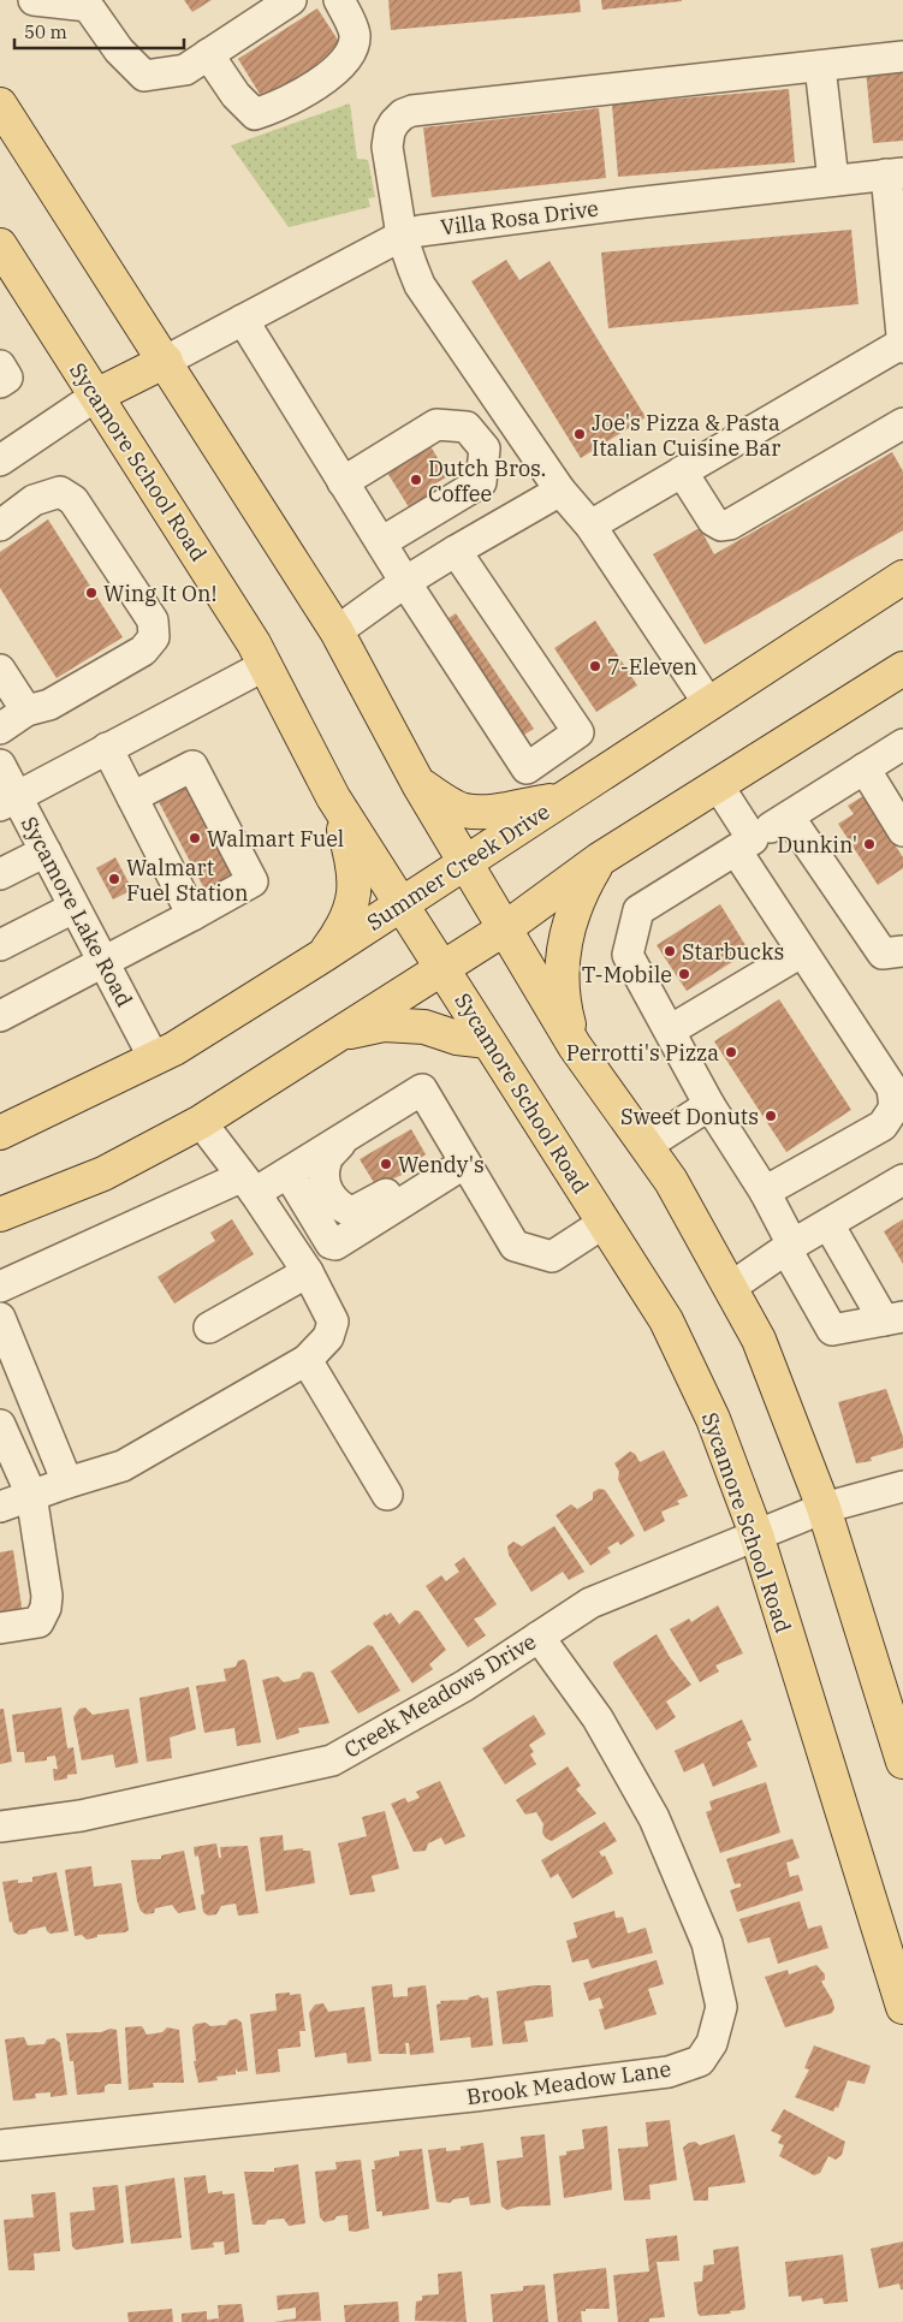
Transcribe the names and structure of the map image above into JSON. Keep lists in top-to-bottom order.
{
  "streets": {
    "main road": ["Sycamore School Road", "Summer Creek Drive"],
    "street": [
      "Villa Rosa Drive",
      "Sycamore Lake Road",
      "Creek Meadows Drive",
      "Brook Meadow Lane"
    ]
  },
  "crossings": [
    ["Sycamore School Road", "Summer Creek Drive"],
    ["Sycamore School Road", "Creek Meadows Drive"],
    ["Summer Creek Drive", "Sycamore Lake Road"],
    ["Creek Meadows Drive", "Brook Meadow Lane"]
  ],
  "places": [
    "Joe's Pizza & Pasta Italian Cuisine Bar",
    "Dutch Bros. Coffee",
    "Wing It On!",
    "7-Eleven",
    "Walmart Fuel",
    "Dunkin'",
    "Walmart Fuel Station",
    "Starbucks",
    "T-Mobile",
    "Perrotti's Pizza",
    "Sweet Donuts",
    "Wendy's"
  ],
  "scale_bar": "50 m"
}
